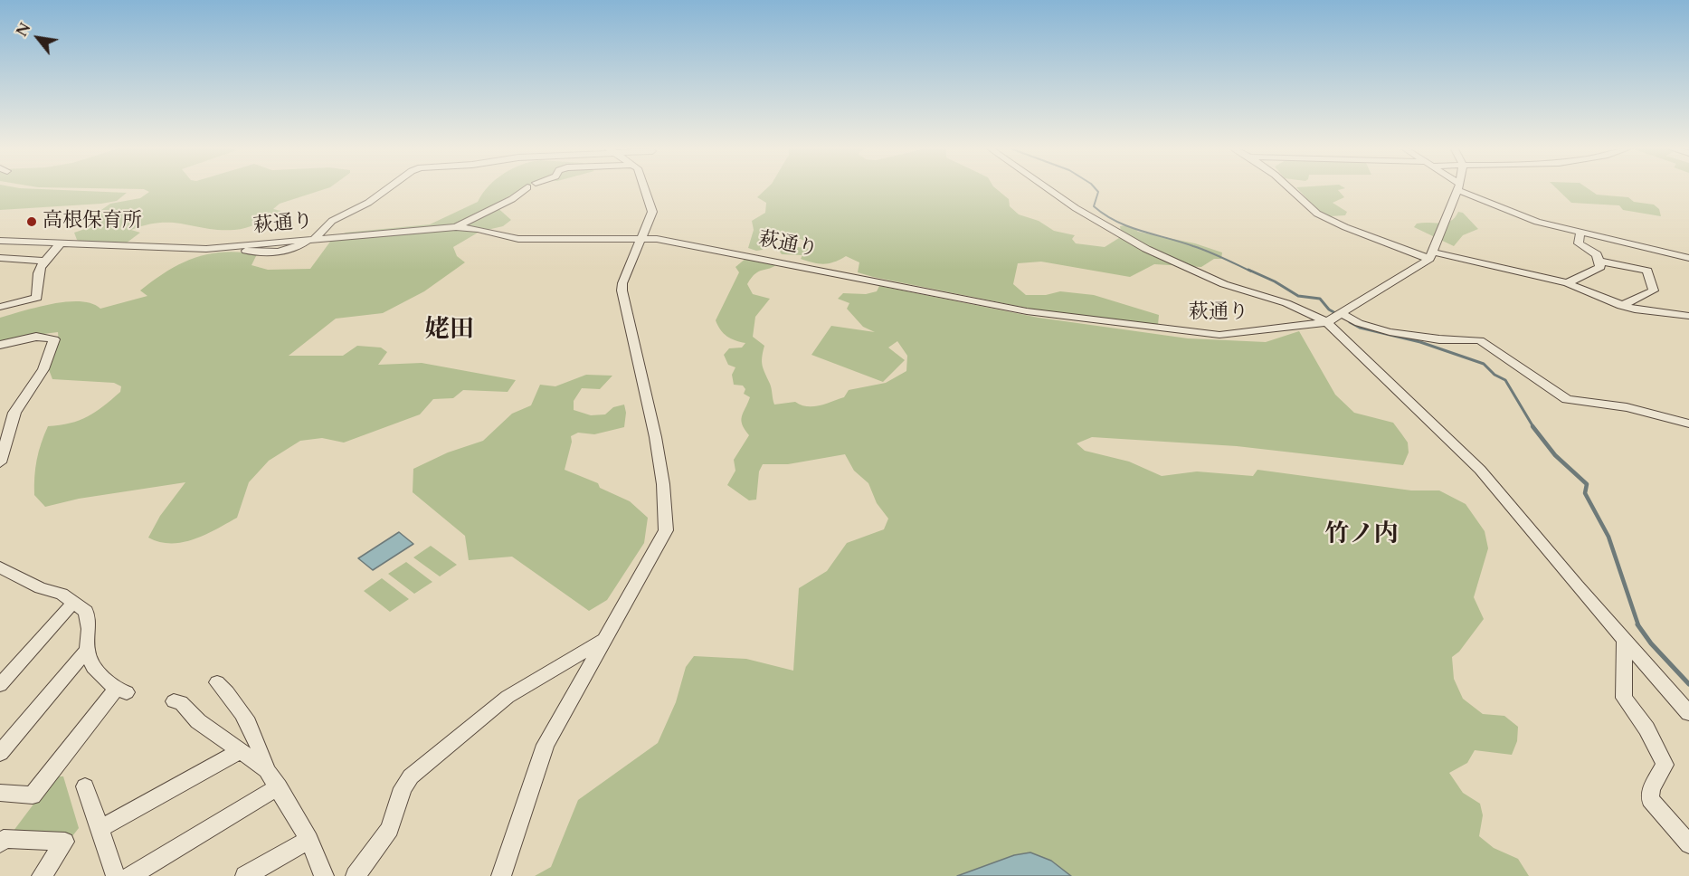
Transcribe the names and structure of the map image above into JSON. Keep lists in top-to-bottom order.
{
  "streets": {
    "street": ["萩通り"]
  },
  "districts": ["姥田", "竹ノ内"],
  "places": ["高根保育所"],
  "north": "top left"
}
